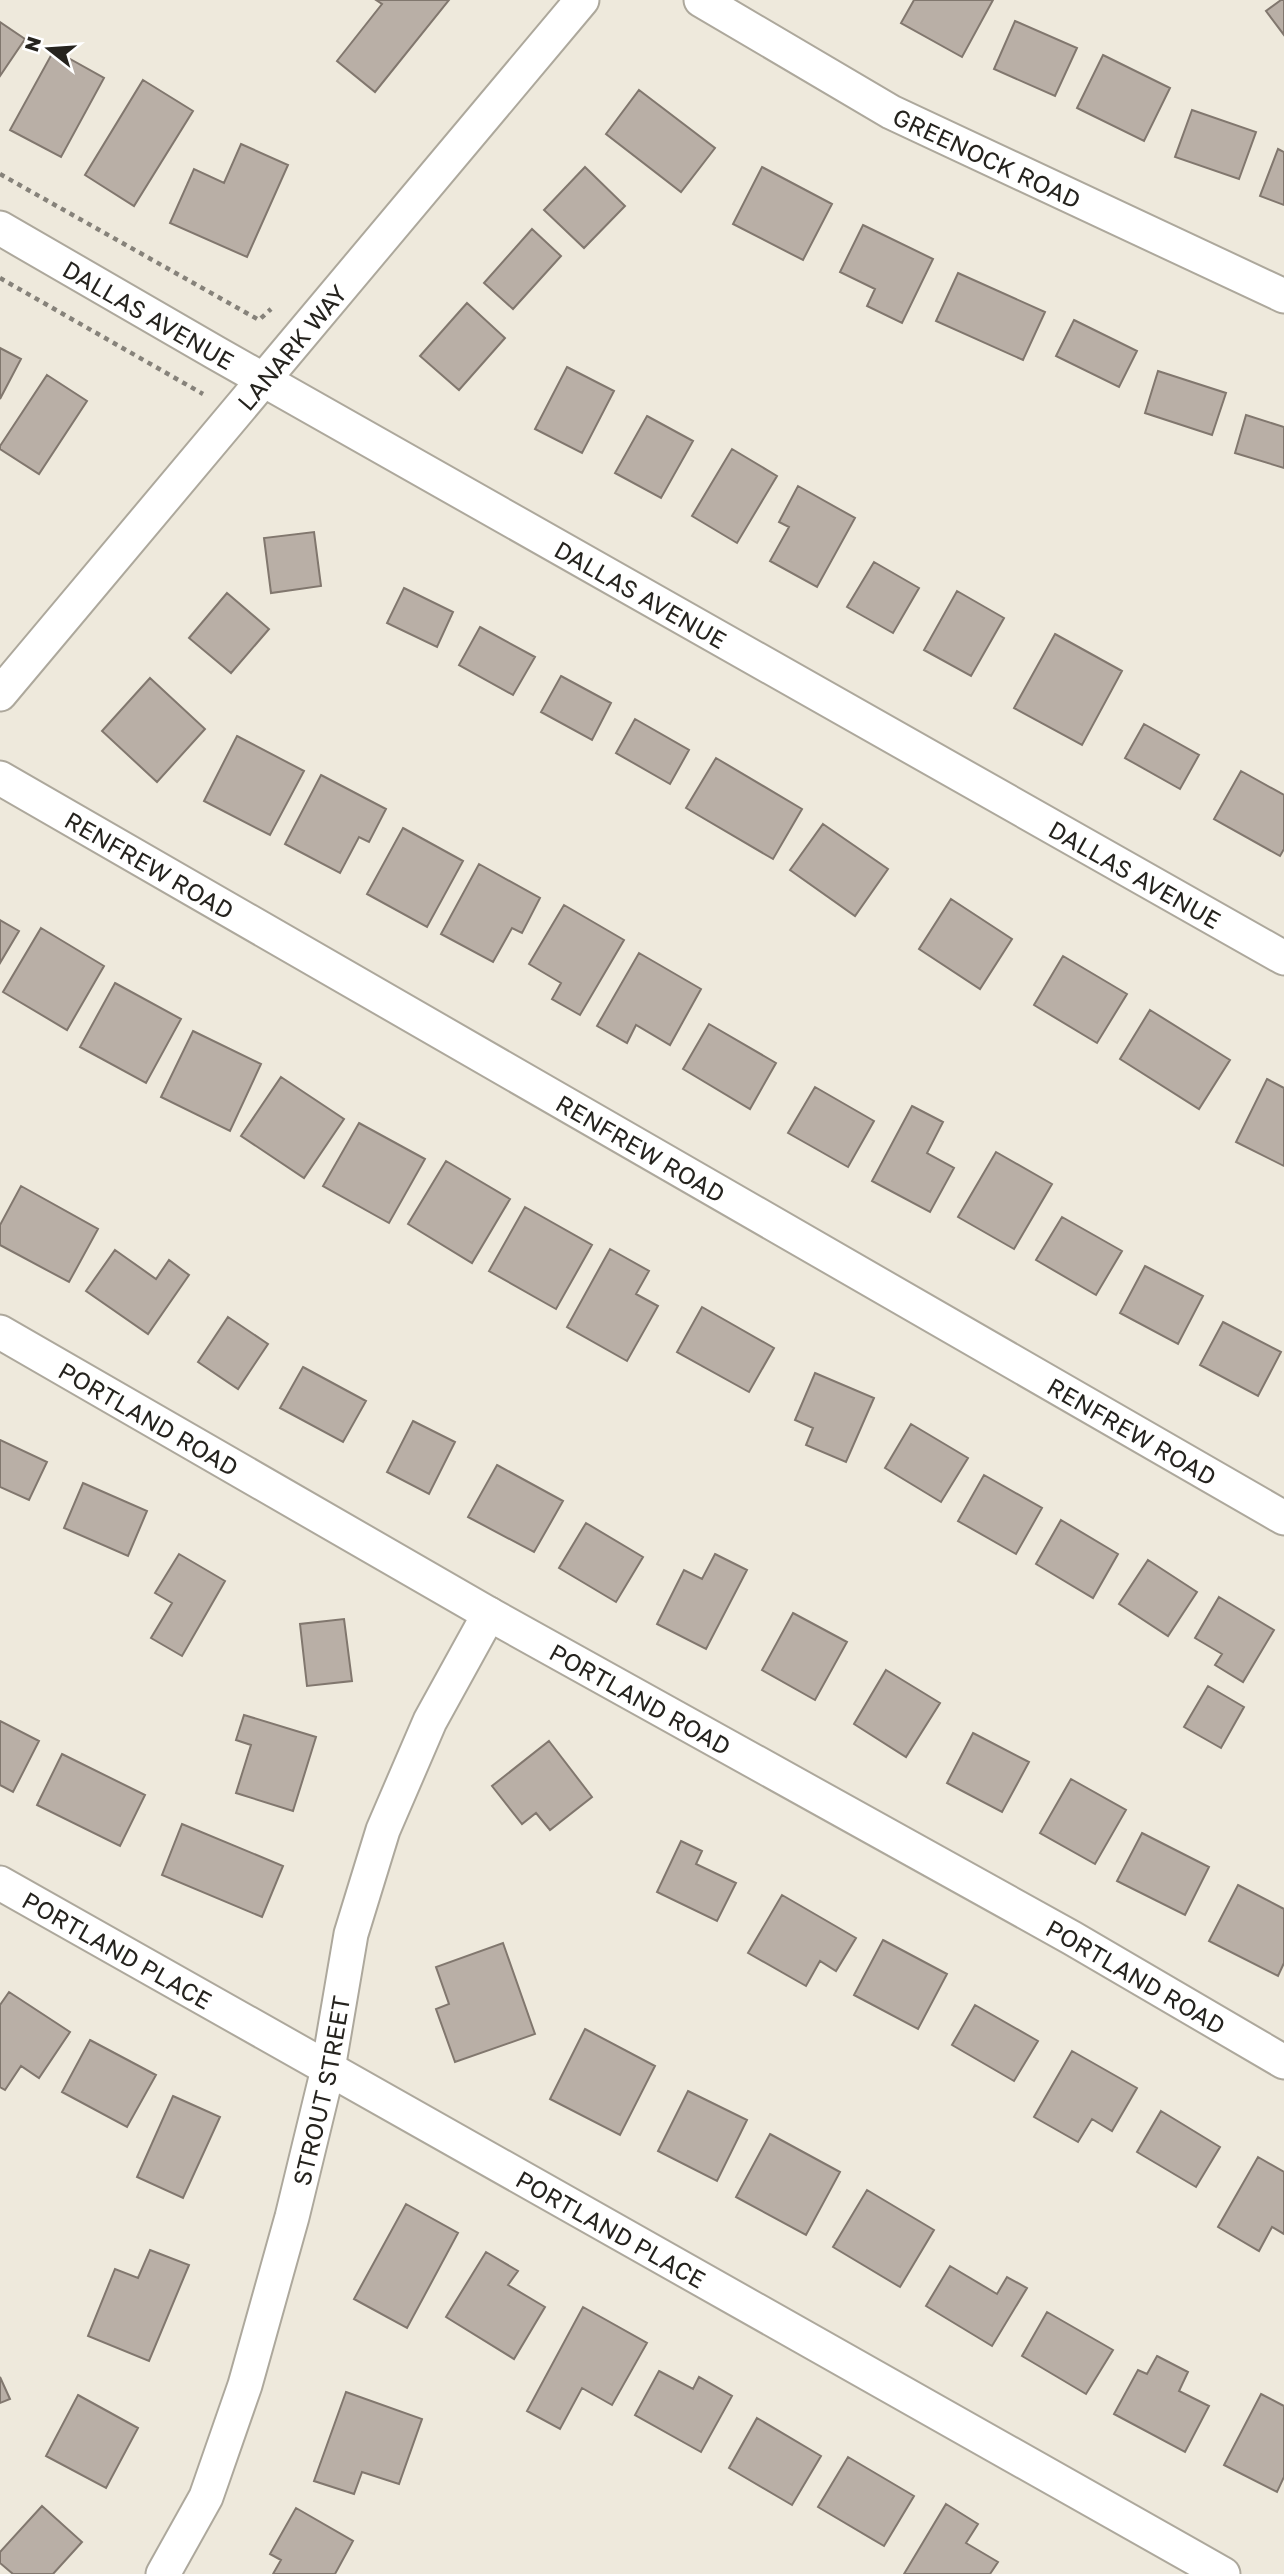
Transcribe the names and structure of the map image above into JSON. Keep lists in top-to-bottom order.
{
  "streets": {
    "street": [
      "GREENOCK ROAD",
      "DALLAS AVENUE",
      "LANARK WAY",
      "RENFREW ROAD",
      "PORTLAND ROAD",
      "PORTLAND PLACE",
      "STROUT STREET"
    ]
  },
  "crossings": [
    ["DALLAS AVENUE", "LANARK WAY"],
    ["PORTLAND ROAD", "STROUT STREET"],
    ["PORTLAND PLACE", "STROUT STREET"]
  ],
  "north": "left"
}
